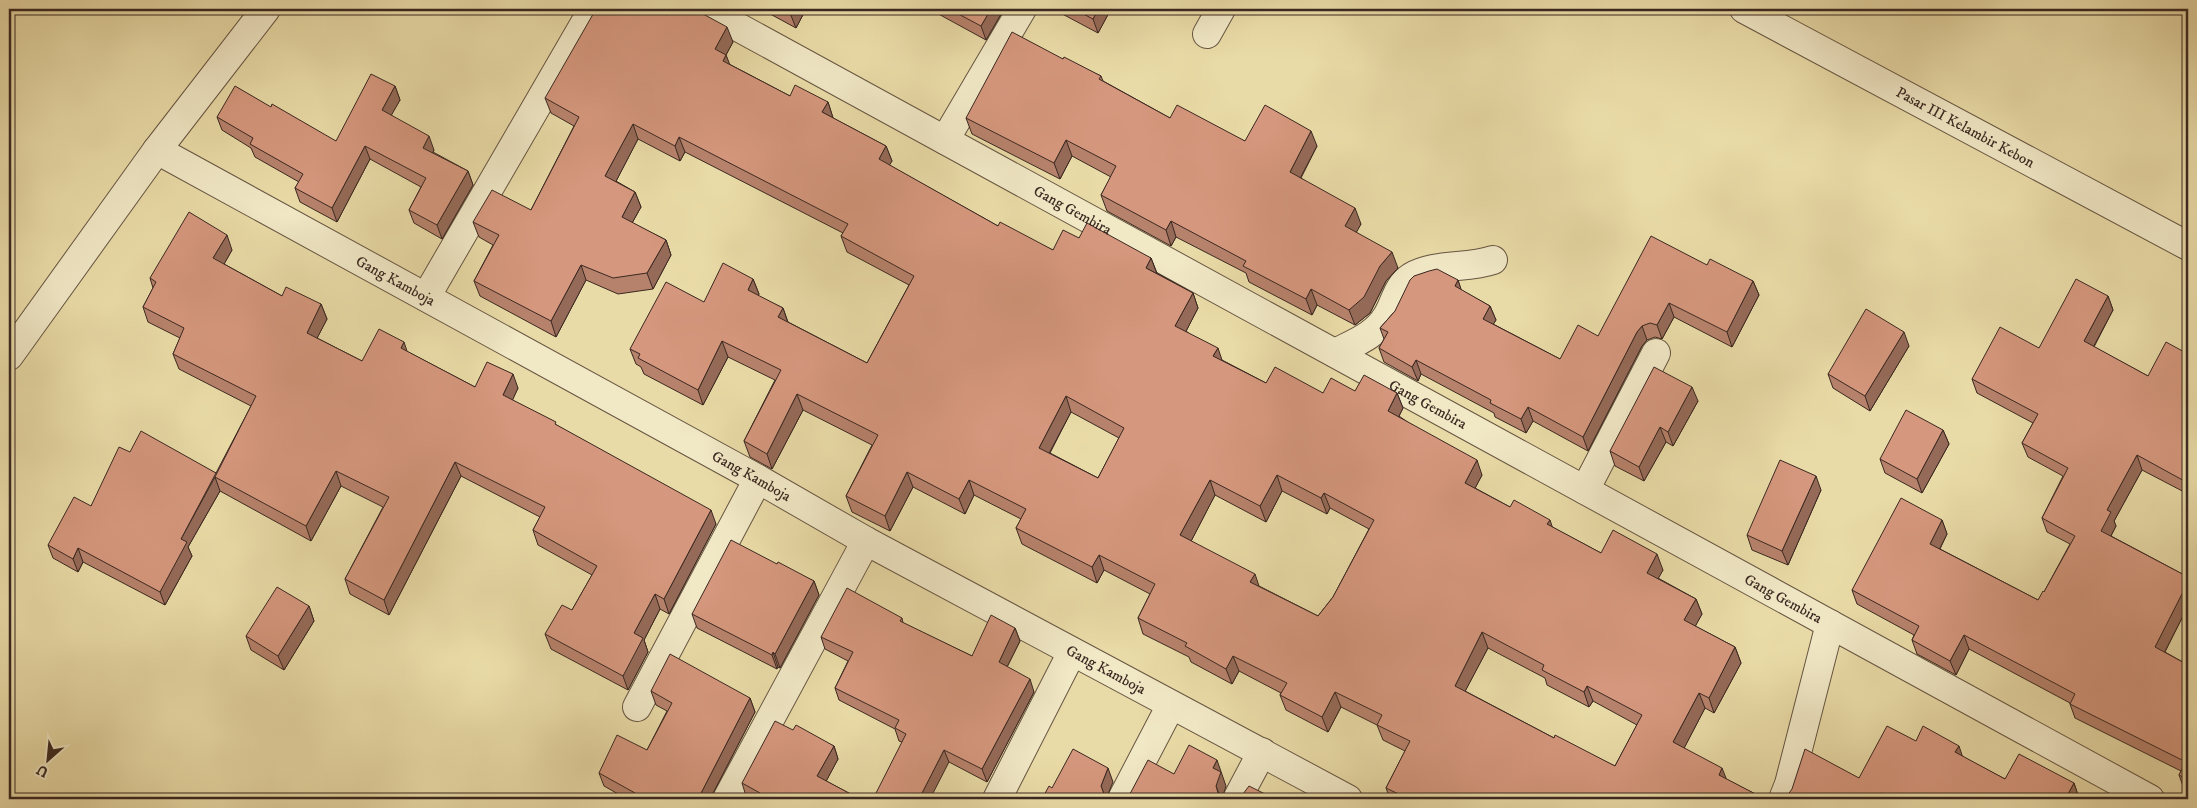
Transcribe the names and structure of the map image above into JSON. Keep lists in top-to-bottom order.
{
  "streets": {
    "street": ["Pasar III Kelambir Kebon", "Gang Gembira", "Gang Kamboja"]
  },
  "north": "bottom left"
}
